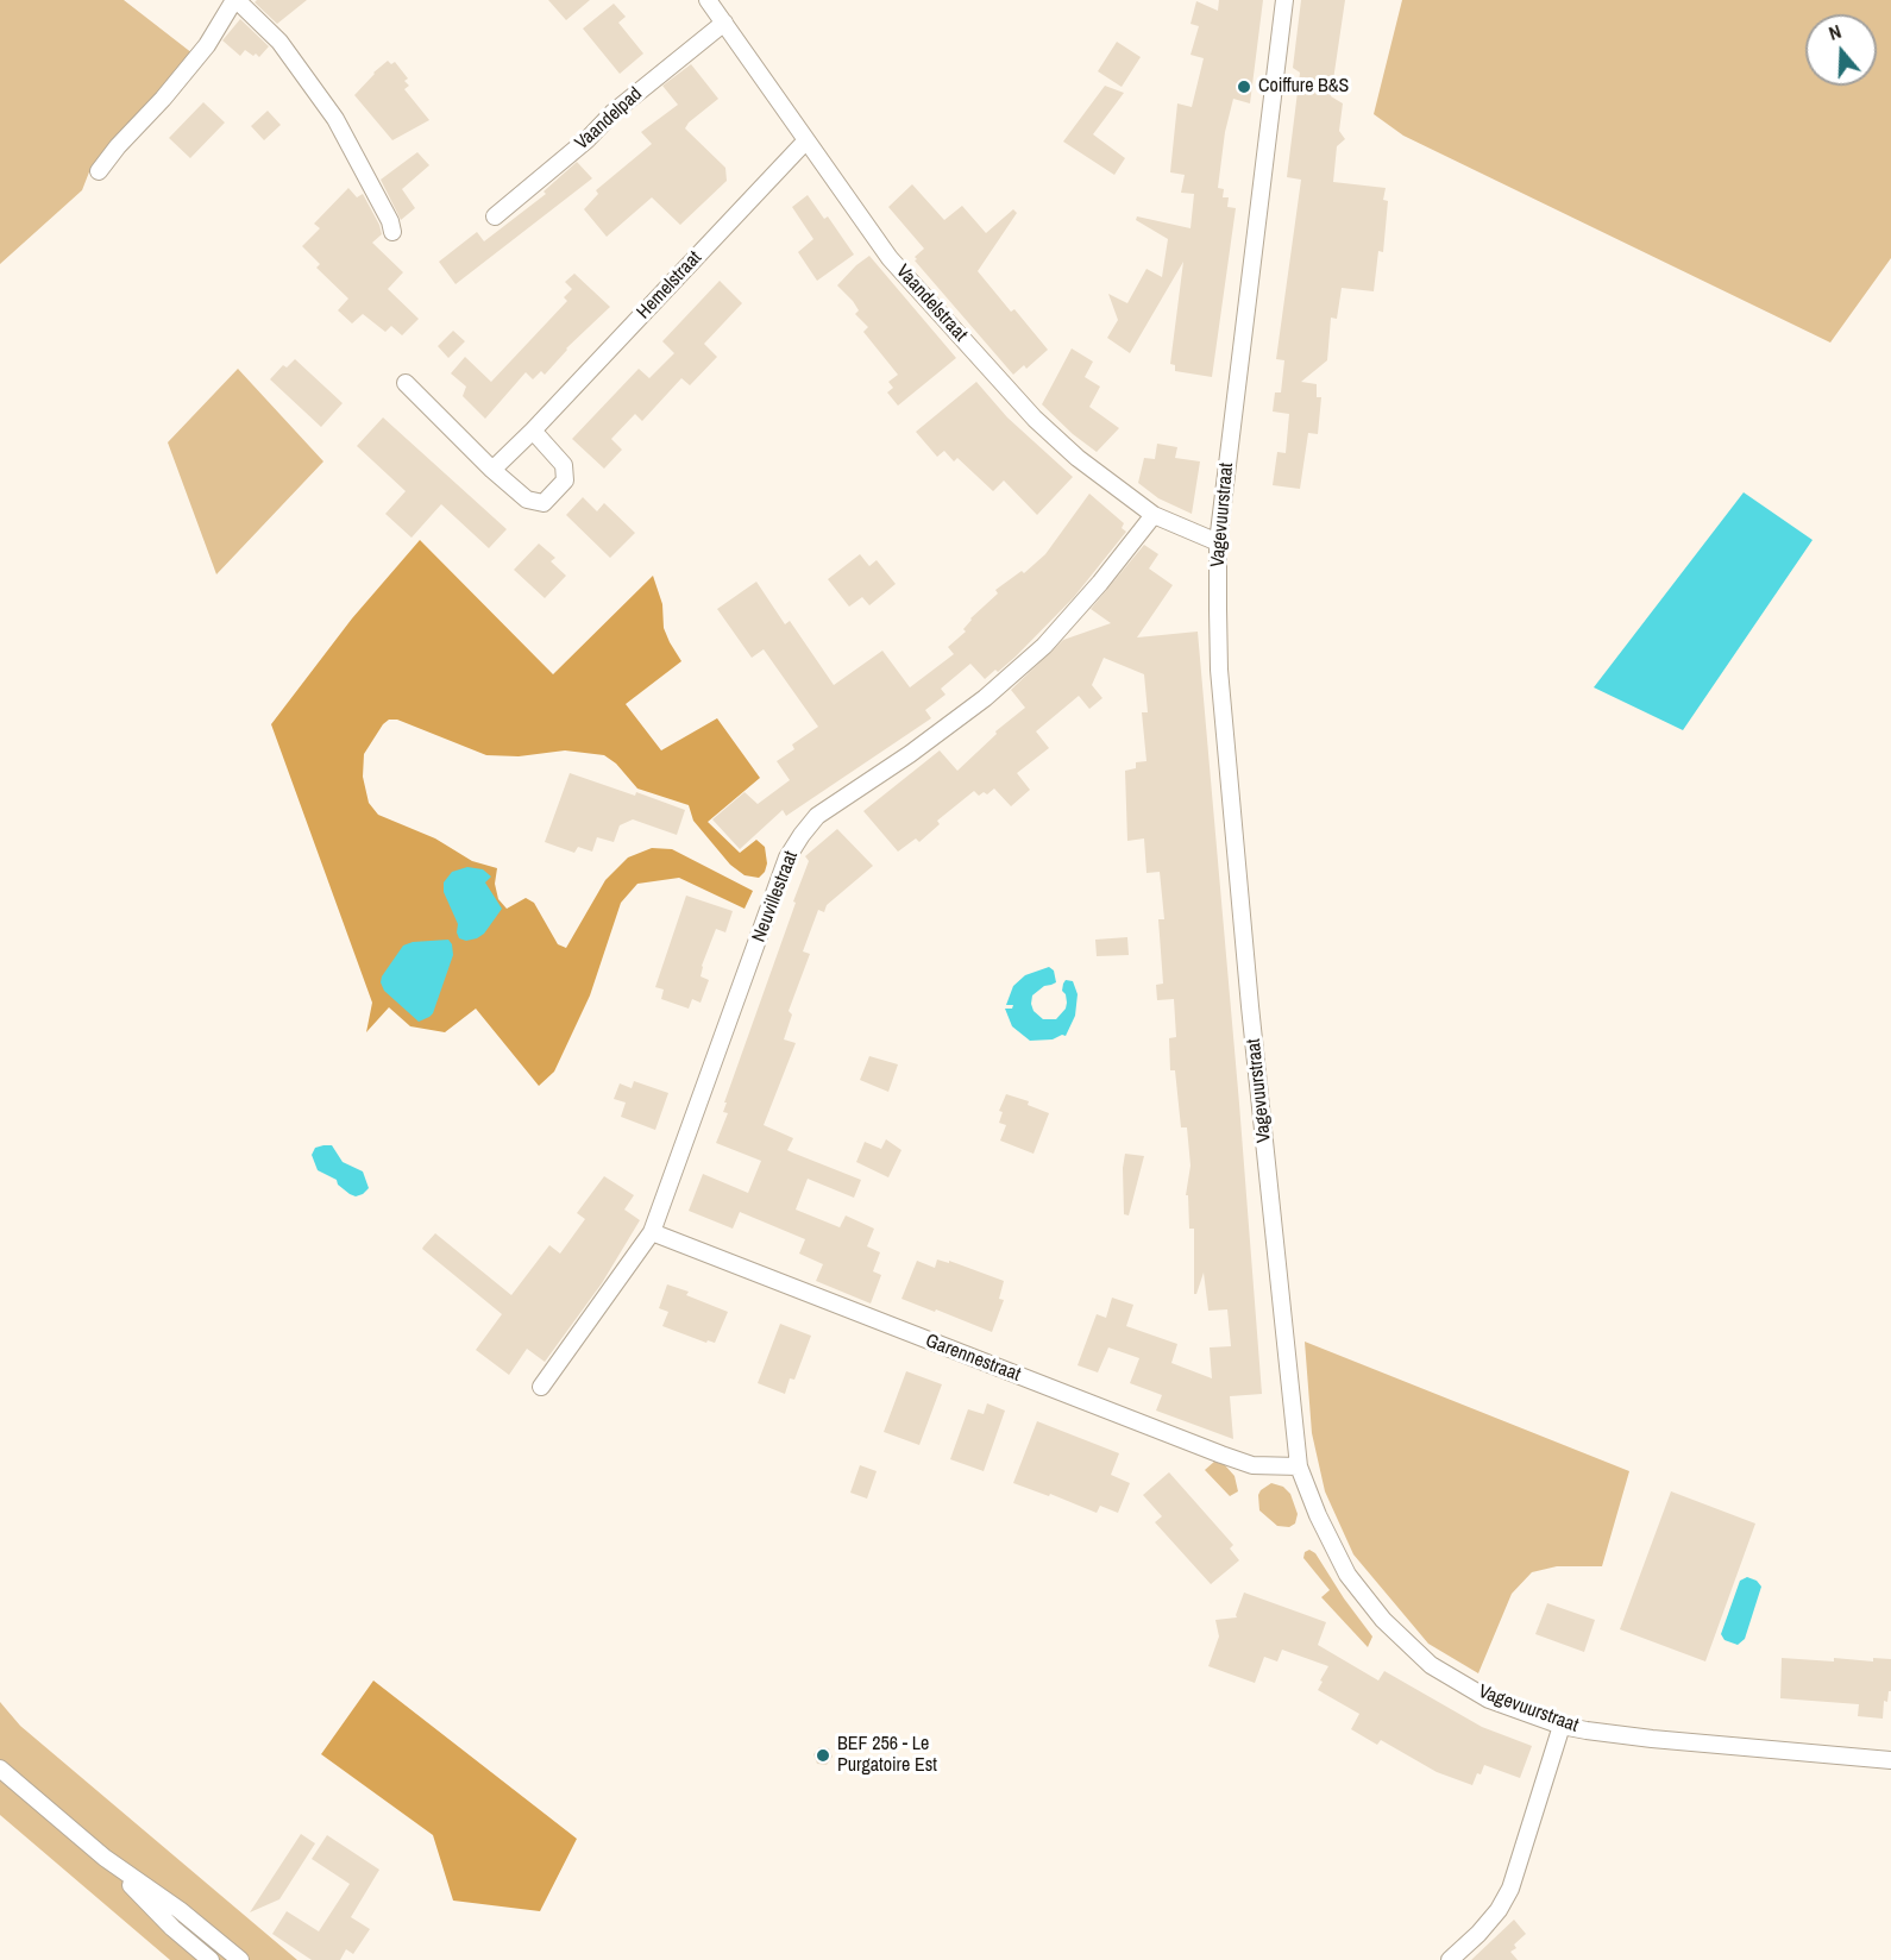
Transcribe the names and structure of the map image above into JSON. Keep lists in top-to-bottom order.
{
  "streets": {
    "street": [
      "Vaandelpad",
      "Hemelstraat",
      "Vaandelstraat",
      "Vagevuurstraat",
      "Neuvillestraat",
      "Garennestraat"
    ]
  },
  "crossings": [
    ["Vaandelpad", "Vaandelstraat"],
    ["Hemelstraat", "Vaandelstraat"],
    ["Vaandelstraat", "Vagevuurstraat"],
    ["Vaandelstraat", "Neuvillestraat"],
    ["Vagevuurstraat", "Garennestraat"],
    ["Neuvillestraat", "Garennestraat"]
  ],
  "places": ["Coiffure B&S", "BEF 256 - Le Purgatoire Est"],
  "north": "top"
}
